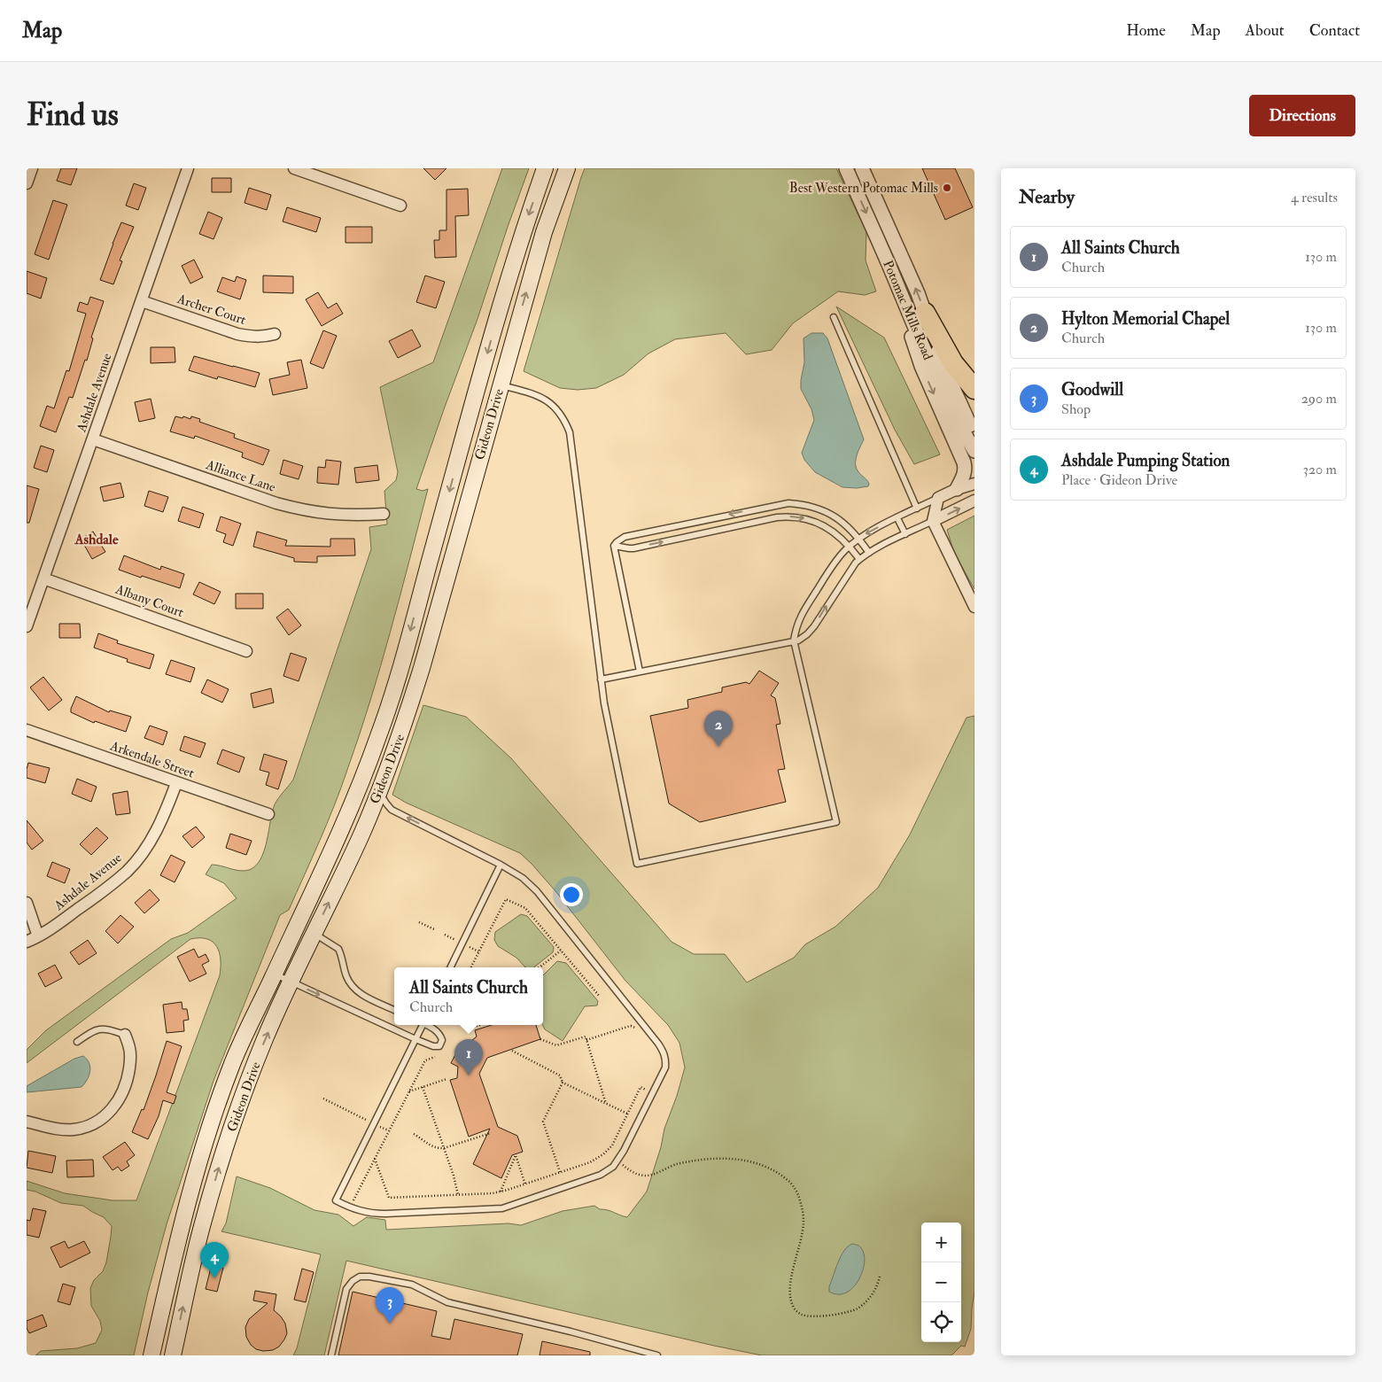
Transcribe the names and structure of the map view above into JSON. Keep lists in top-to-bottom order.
{
  "streets": {
    "main road": ["Gideon Drive"],
    "street": [
      "Archer Court",
      "Potomac Mills Road",
      "Ashdale Avenue",
      "Alliance Lane",
      "Albany Court",
      "Arkendale Street"
    ]
  },
  "crossings": [
    ["Archer Court", "Ashdale Avenue"],
    ["Ashdale Avenue", "Alliance Lane"],
    ["Ashdale Avenue", "Albany Court"],
    ["Ashdale Avenue", "Arkendale Street"]
  ],
  "districts": ["Ashdale"],
  "places": ["Best Western Potomac Mills"],
  "page": {
    "header": "Map",
    "nav": [
      "Home",
      "Map",
      "About",
      "Contact"
    ],
    "buttons": "Directions",
    "title": "Find us",
    "heading": ["Nearby", "4 results"],
    "list": [
      {
        "mark": "1",
        "name": "All Saints Church",
        "note": "Church",
        "value": "130 m"
      },
      {
        "mark": "2",
        "name": "Hylton Memorial Chapel",
        "note": "Church",
        "value": "130 m"
      },
      {
        "mark": "3",
        "name": "Goodwill",
        "note": "Shop",
        "value": "290 m"
      },
      {
        "mark": "4",
        "name": "Ashdale Pumping Station",
        "note": "Place · Gideon Drive",
        "value": "320 m"
      }
    ],
    "pins": [
      "2",
      "1",
      "4",
      "3"
    ],
    "popup": ["All Saints Church", "Church"],
    "map_buttons": ["+", "−"]
  }
}
